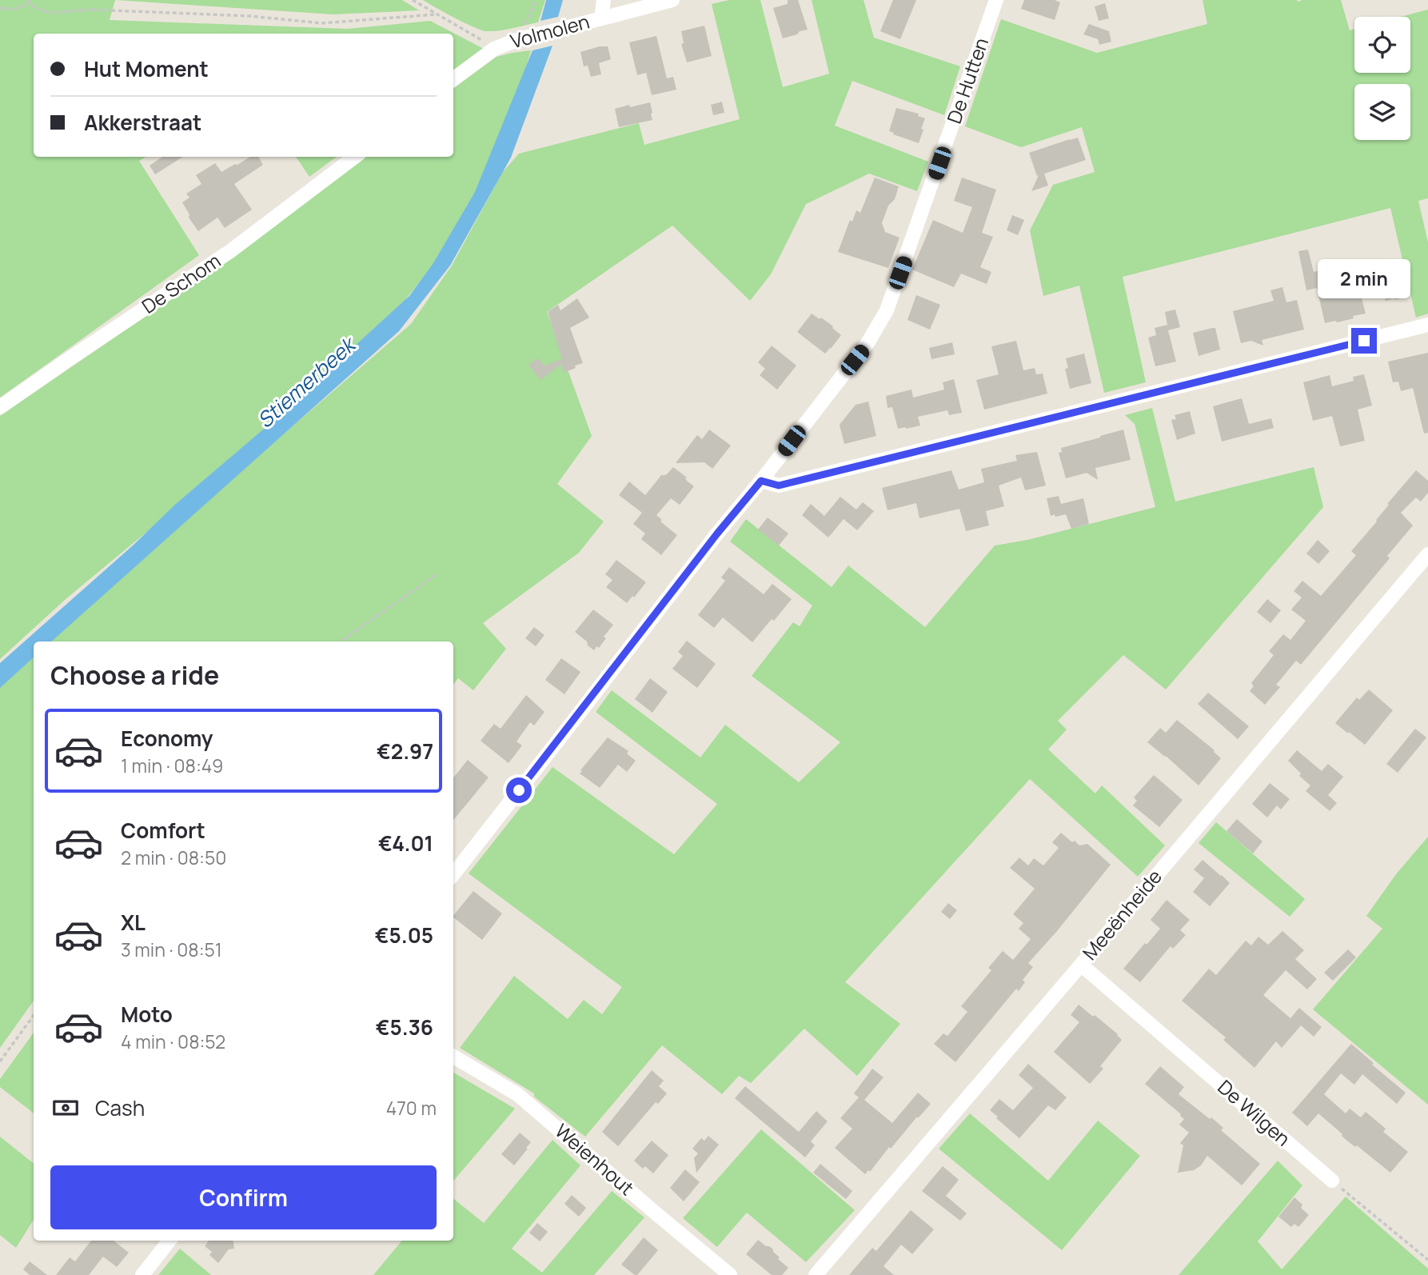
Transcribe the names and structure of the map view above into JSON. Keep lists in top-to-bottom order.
{
  "streets": {
    "street": [
      "Volmolen",
      "De Hutten",
      "De Schom",
      "Meeënheide",
      "De Wilgen",
      "Weienhout"
    ]
  },
  "crossings": [
    ["Meeënheide", "De Wilgen"]
  ],
  "water": ["Stiemerbeek"],
  "page": {
    "banner": ["Hut Moment", "Akkerstraat"],
    "bubble": "2 min",
    "heading": "Choose a ride",
    "list": [
      {
        "name": "Economy",
        "note": "1 min · 08:49",
        "value": "€2.97"
      },
      {
        "name": "Comfort",
        "note": "2 min · 08:50",
        "value": "€4.01"
      },
      {
        "name": "XL",
        "note": "3 min · 08:51",
        "value": "€5.05"
      },
      {
        "name": "Moto",
        "note": "4 min · 08:52",
        "value": "€5.36"
      }
    ],
    "pay": ["Cash", "470 m"],
    "buttons": "Confirm"
  }
}
